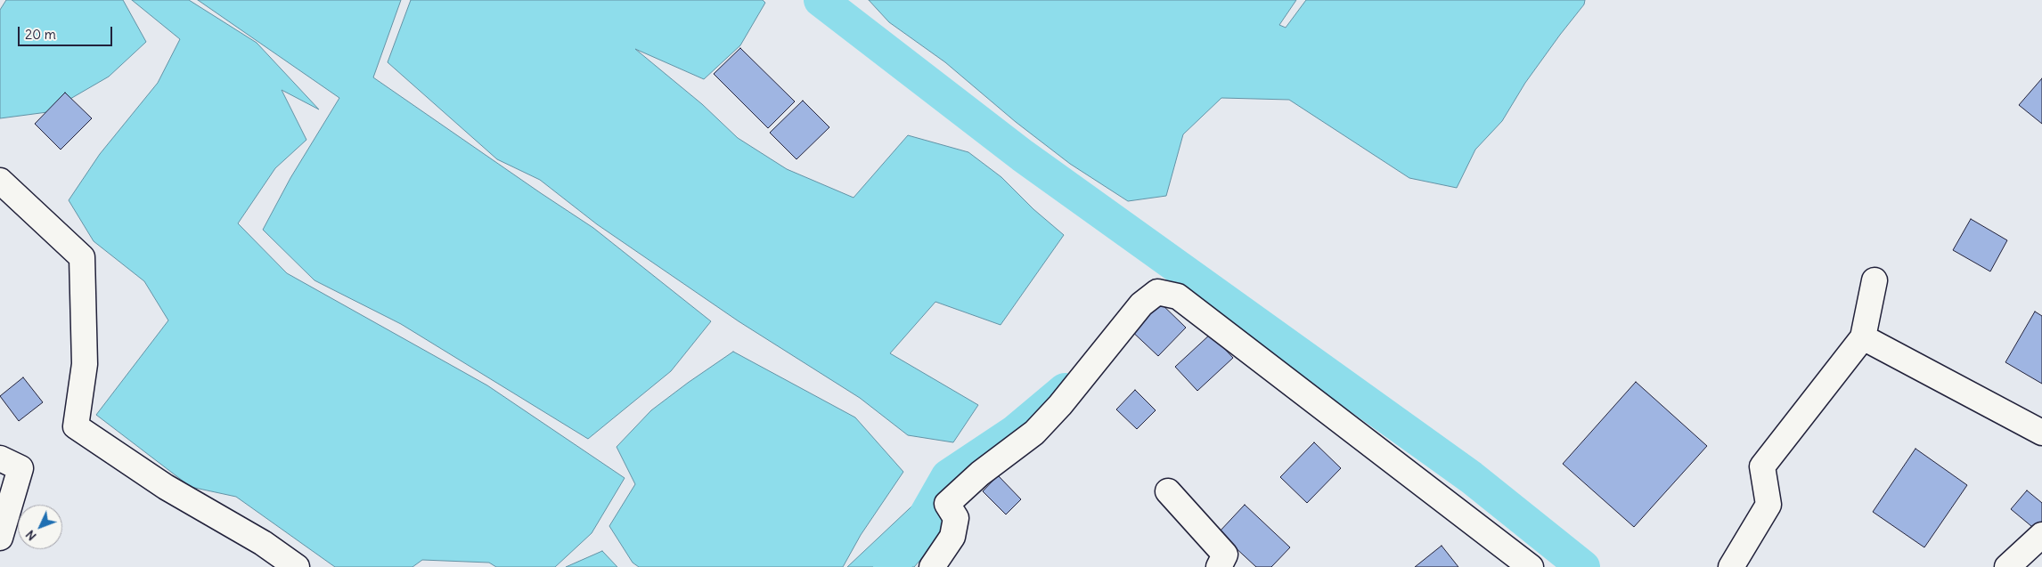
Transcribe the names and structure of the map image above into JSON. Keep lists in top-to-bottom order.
{
  "scale_bar": "20 m",
  "north": "bottom left"
}
